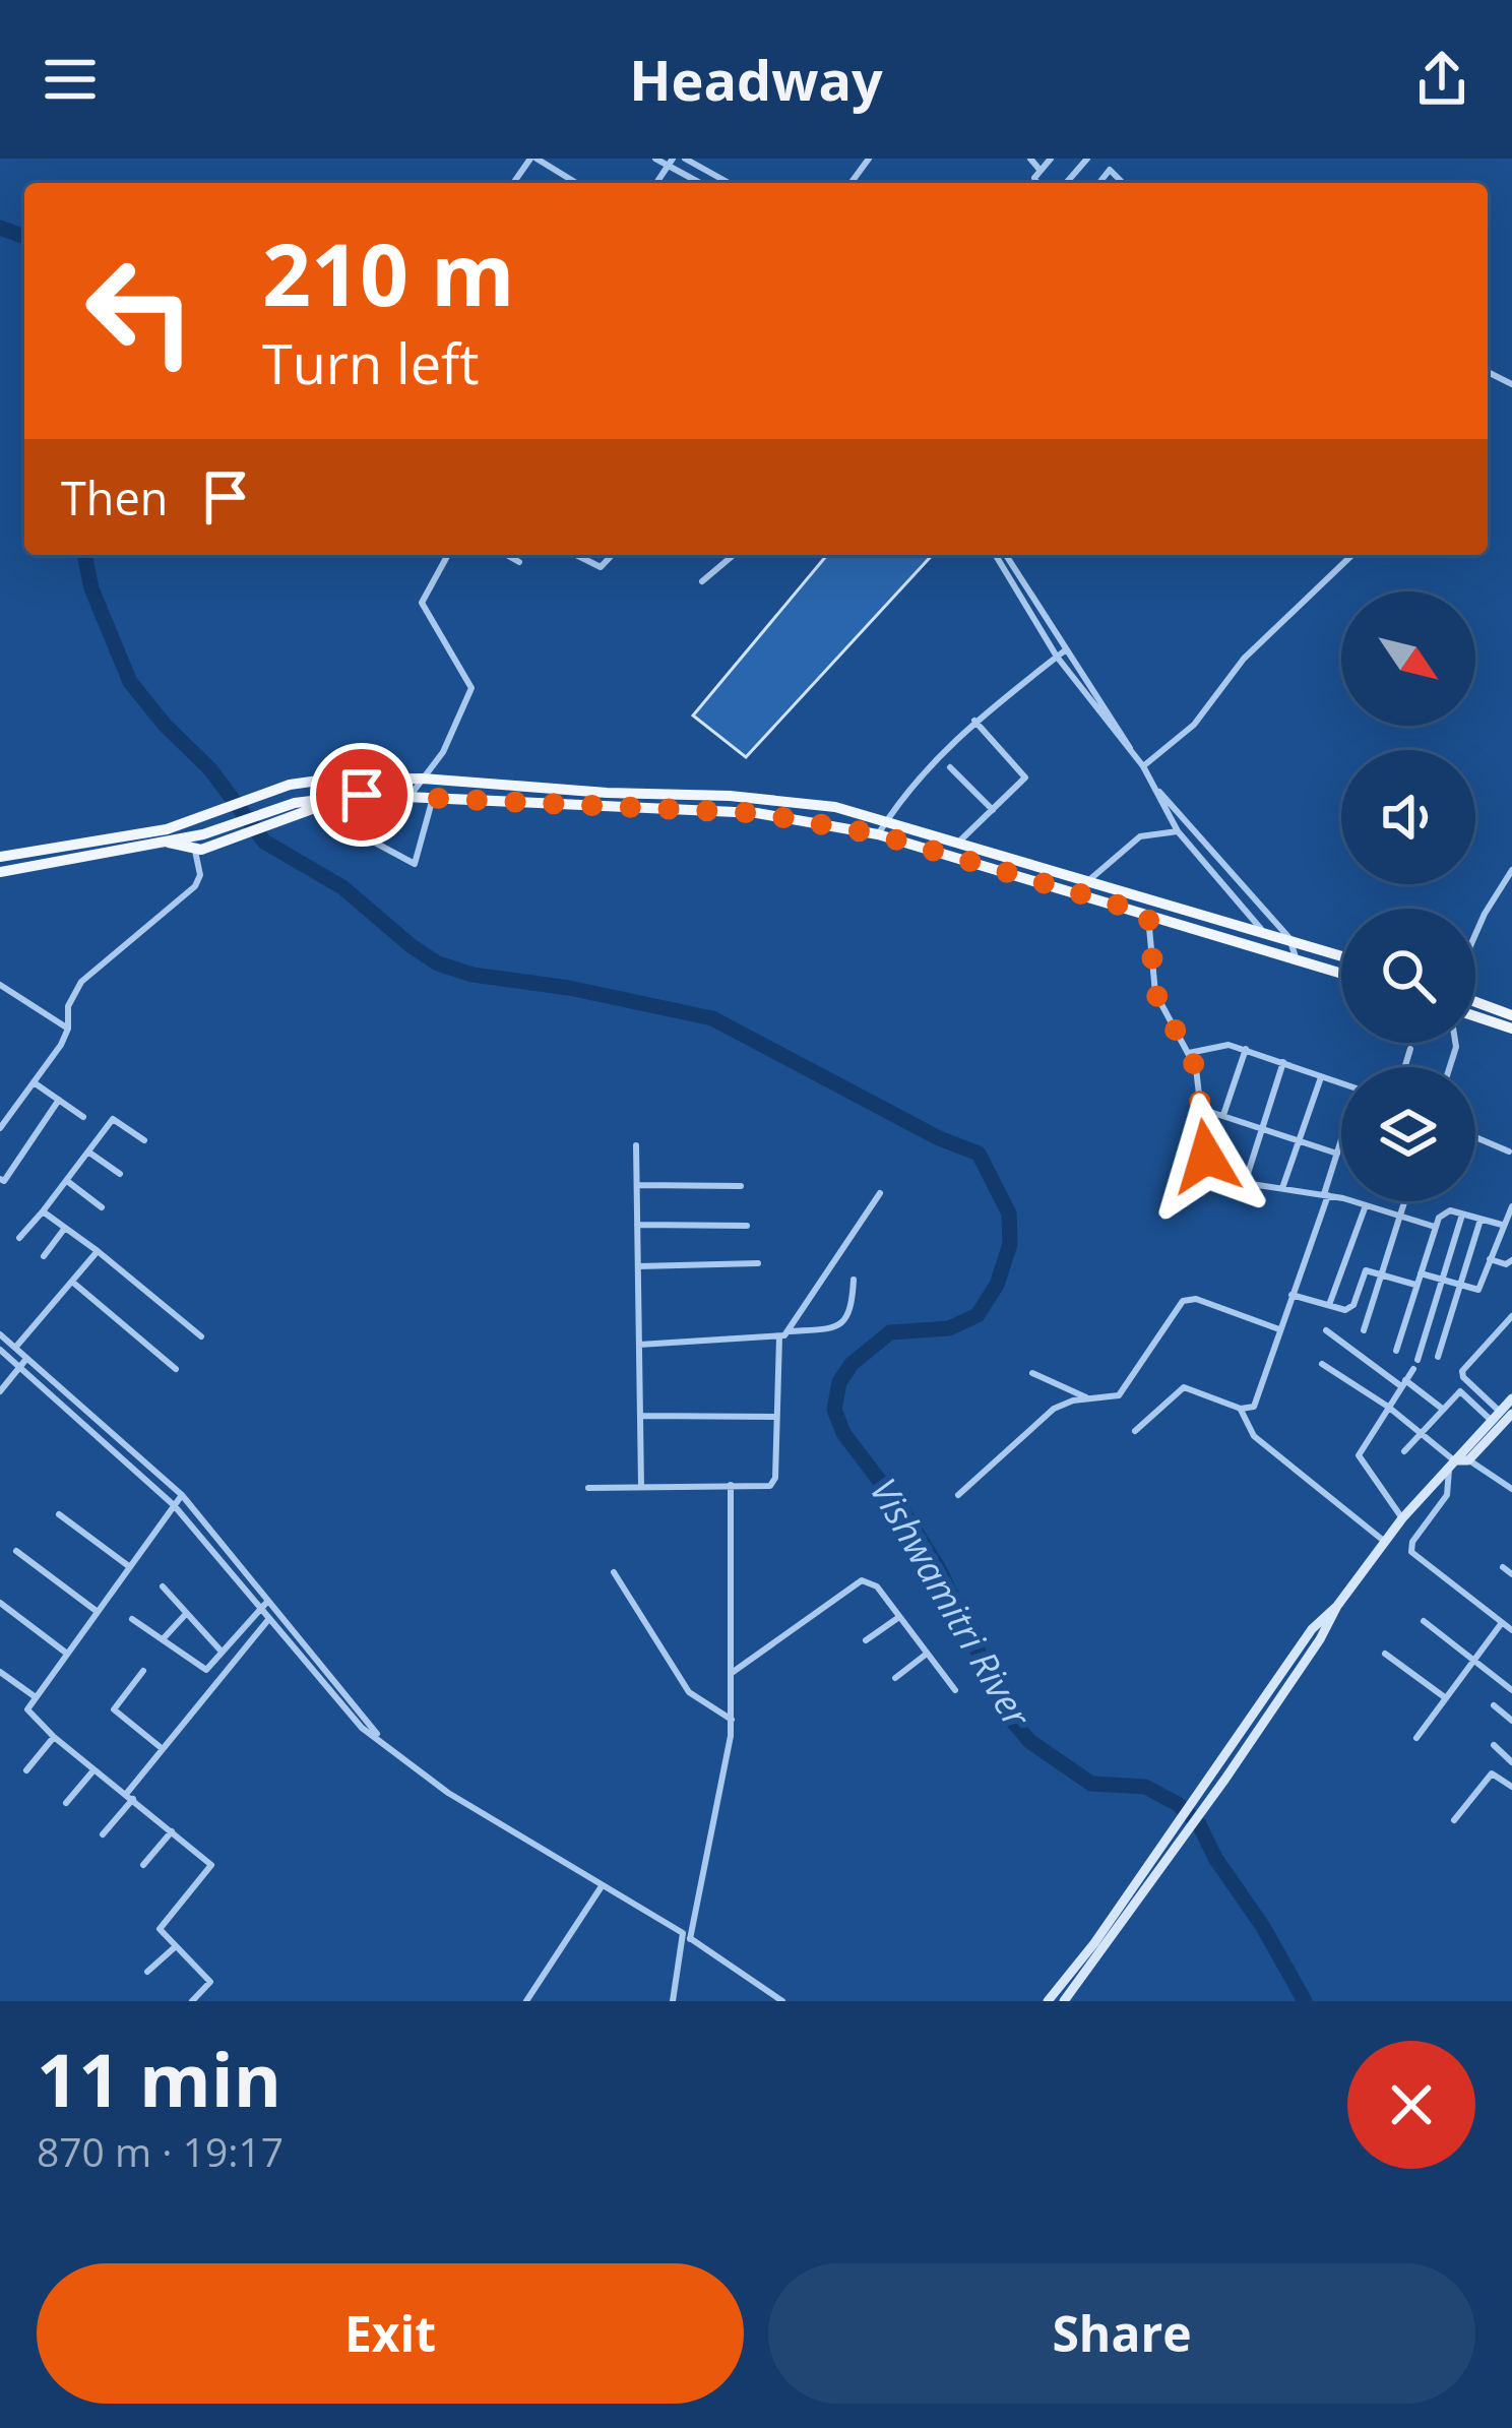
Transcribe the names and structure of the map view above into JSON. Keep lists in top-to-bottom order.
{
  "water": ["Vishwamitri River"],
  "north": "bottom right",
  "page": {
    "header": "Headway",
    "turn": ["210 m", "Turn left"],
    "then": "Then",
    "heading": ["11 min", "870 m · 19:17"],
    "buttons": ["Exit", "Share"]
  }
}
